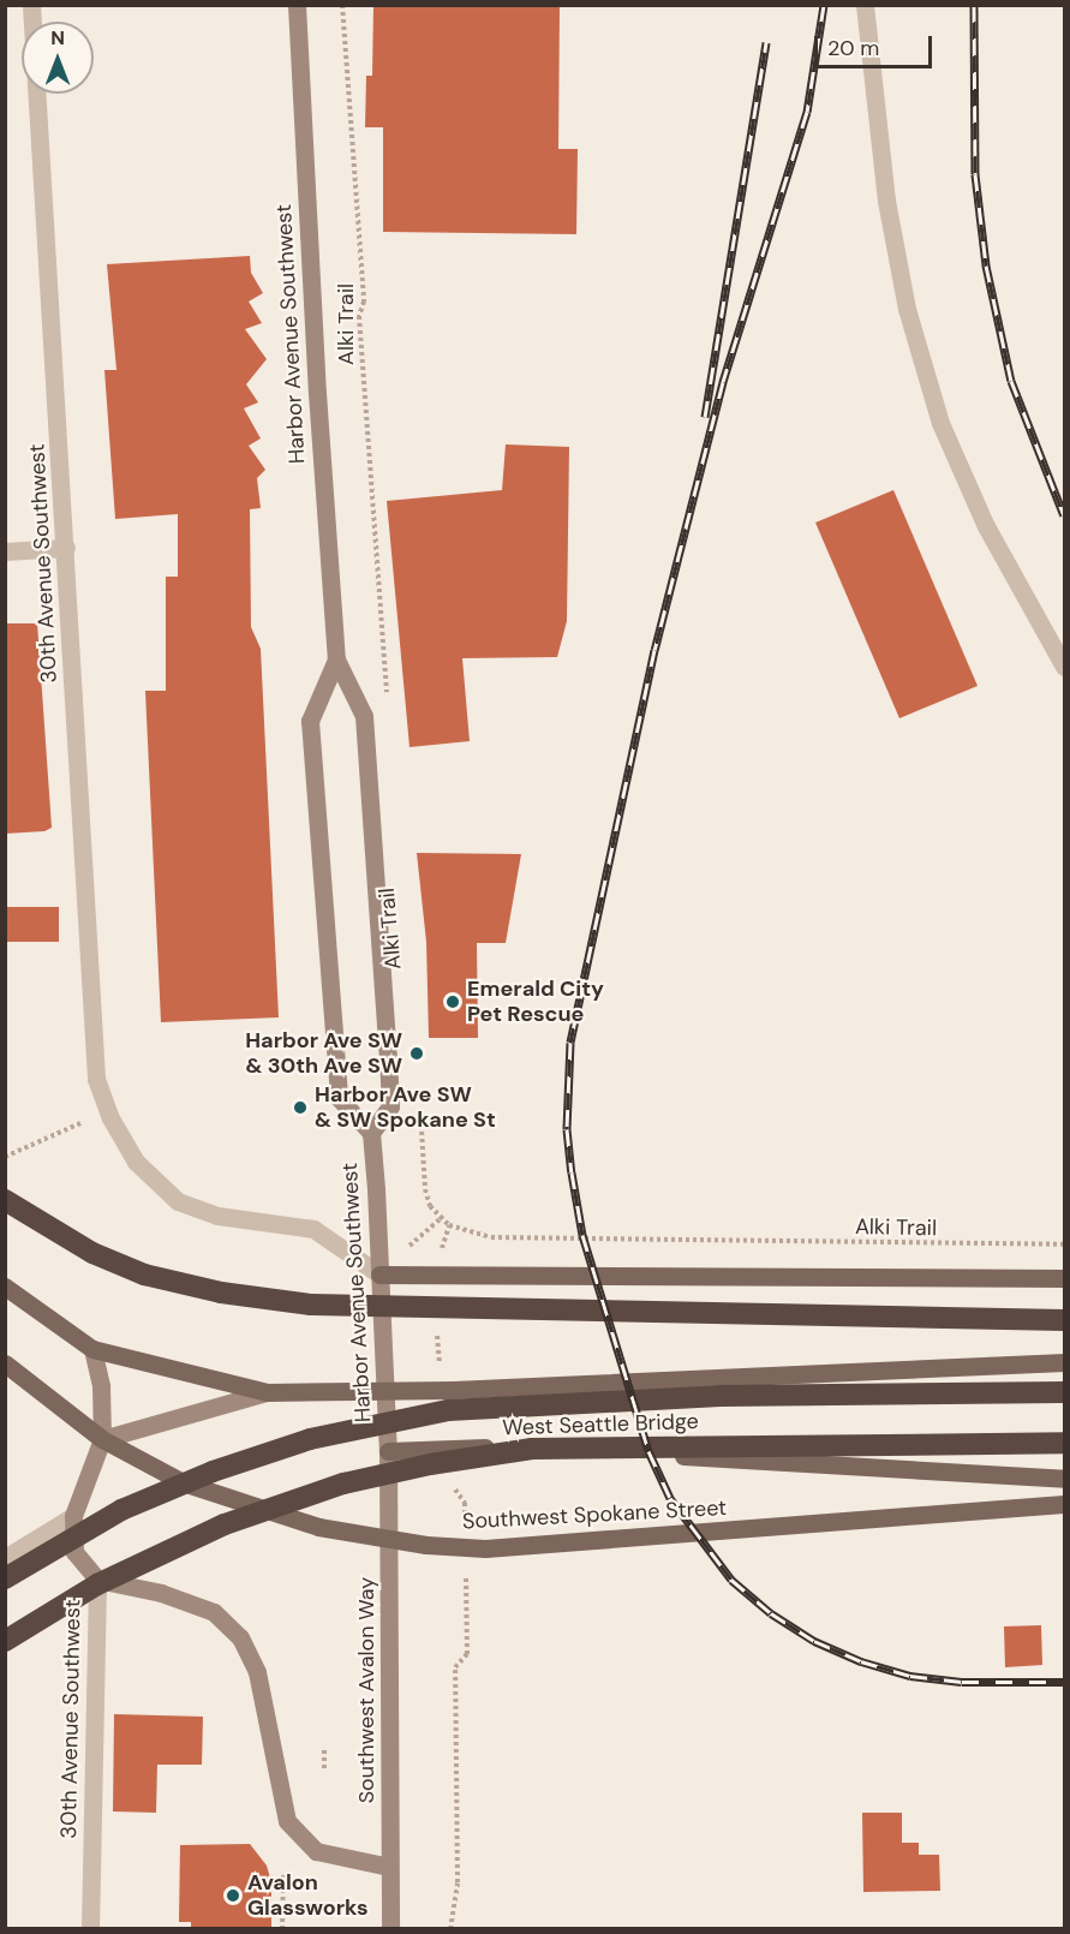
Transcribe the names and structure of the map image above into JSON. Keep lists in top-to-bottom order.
{
  "streets": {
    "highway": ["West Seattle Bridge"],
    "main road": [
      "Harbor Avenue Southwest",
      "30th Avenue Southwest",
      "Southwest Spokane Street",
      "Southwest Avalon Way"
    ],
    "path": ["Alki Trail"]
  },
  "crossings": [
    ["Harbor Avenue Southwest", "30th Avenue Southwest"],
    ["Harbor Avenue Southwest", "Southwest Avalon Way"],
    ["30th Avenue Southwest", "Southwest Spokane Street"]
  ],
  "places": [
    "Emerald City Pet Rescue",
    "Harbor Ave SW & 30th Ave SW",
    "Harbor Ave SW & SW Spokane St",
    "Avalon Glassworks"
  ],
  "scale_bar": "20 m",
  "north": "top"
}
